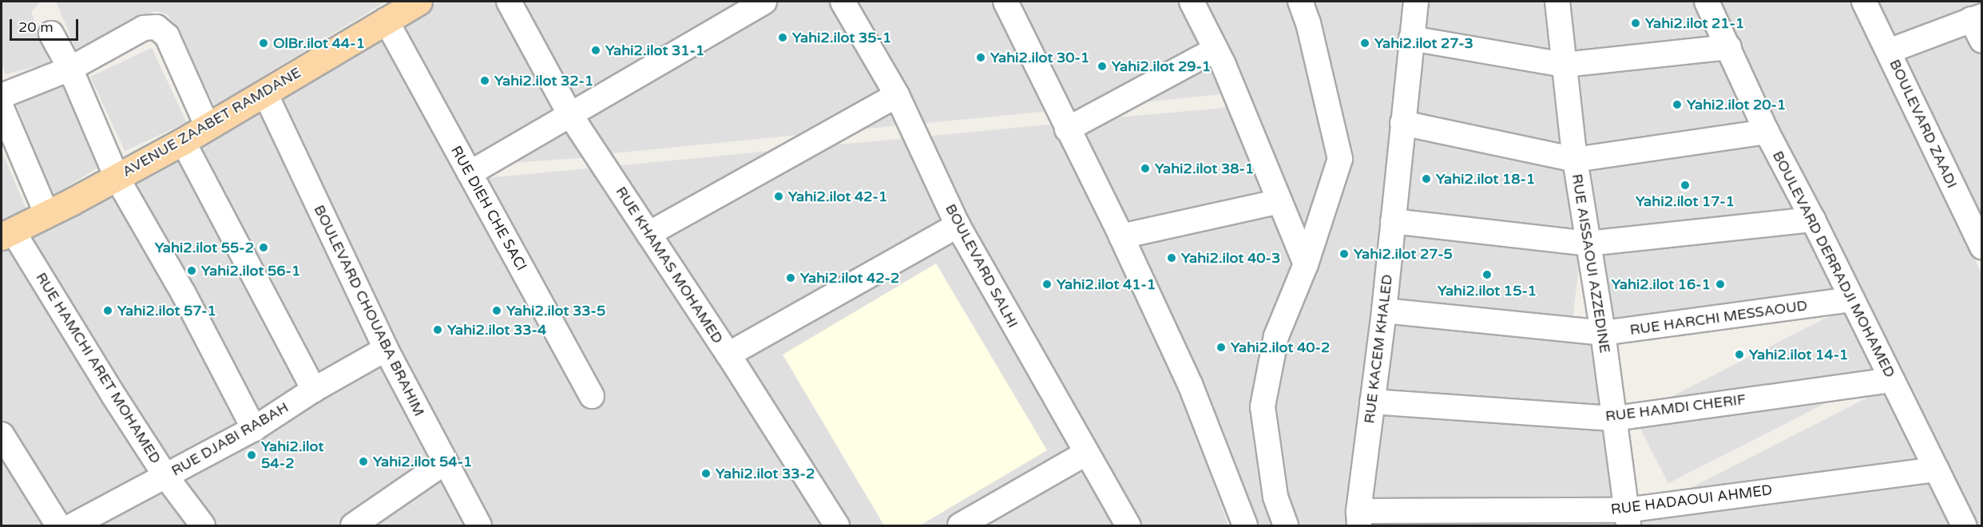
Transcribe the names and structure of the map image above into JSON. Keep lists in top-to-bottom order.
{
  "streets": {
    "main road": ["AVENUE ZAABET RAMDANE"],
    "street": [
      "BOULEVARD ZAADI",
      "RUE DIEH CHE SACI",
      "RUE AISSAOUI AZZEDINE",
      "BOULEVARD DERRADJI MOHAMED",
      "RUE KHAMAS MOHAMED",
      "BOULEVARD SALHI",
      "BOULEVARD CHOUABA BRAHIM",
      "RUE HARCHI MESSAOUD",
      "RUE KACEM KHALED",
      "RUE HAMCHI ARET MOHAMED",
      "RUE HAMDI CHERIF",
      "RUE DJABI RABAH",
      "RUE HADAOUI AHMED"
    ]
  },
  "crossings": [
    ["AVENUE ZAABET RAMDANE", "RUE DIEH CHE SACI"],
    ["AVENUE ZAABET RAMDANE", "BOULEVARD CHOUABA BRAHIM"],
    ["AVENUE ZAABET RAMDANE", "RUE HAMCHI ARET MOHAMED"],
    ["RUE AISSAOUI AZZEDINE", "RUE HARCHI MESSAOUD"],
    ["RUE AISSAOUI AZZEDINE", "RUE HAMDI CHERIF"],
    ["RUE AISSAOUI AZZEDINE", "RUE HADAOUI AHMED"],
    ["BOULEVARD DERRADJI MOHAMED", "RUE HARCHI MESSAOUD"],
    ["BOULEVARD DERRADJI MOHAMED", "RUE HAMDI CHERIF"],
    ["BOULEVARD DERRADJI MOHAMED", "RUE HADAOUI AHMED"],
    ["BOULEVARD CHOUABA BRAHIM", "RUE DJABI RABAH"],
    ["RUE HARCHI MESSAOUD", "RUE KACEM KHALED"],
    ["RUE KACEM KHALED", "RUE HAMDI CHERIF"],
    ["RUE KACEM KHALED", "RUE HADAOUI AHMED"],
    ["RUE HAMCHI ARET MOHAMED", "RUE DJABI RABAH"]
  ],
  "places": [
    "Yahi2.ilot 21-1",
    "Yahi2.ilot 35-1",
    "OlBr.ilot 44-1",
    "Yahi2.ilot 27-3",
    "Yahi2.ilot 31-1",
    "Yahi2.ilot 30-1",
    "Yahi2.ilot 29-1",
    "Yahi2.ilot 32-1",
    "Yahi2.ilot 20-1",
    "Yahi2.ilot 38-1",
    "Yahi2.ilot 18-1",
    "Yahi2.ilot 17-1",
    "Yahi2.ilot 42-1",
    "Yahi2.ilot 55-2",
    "Yahi2.ilot 27-5",
    "Yahi2.ilot 40-3",
    "Yahi2.ilot 56-1",
    "Yahi2.ilot 15-1",
    "Yahi2.ilot 42-2",
    "Yahi2.ilot 41-1",
    "Yahi2.ilot 16-1",
    "Yahi2.ilot 57-1",
    "Yahi2.ilot 33-5",
    "Yahi2.ilot 33-4",
    "Yahi2.ilot 40-2",
    "Yahi2.ilot 14-1",
    "Yahi2.ilot 54-2",
    "Yahi2.ilot 54-1",
    "Yahi2.ilot 33-2"
  ],
  "scale_bar": "20 m"
}
